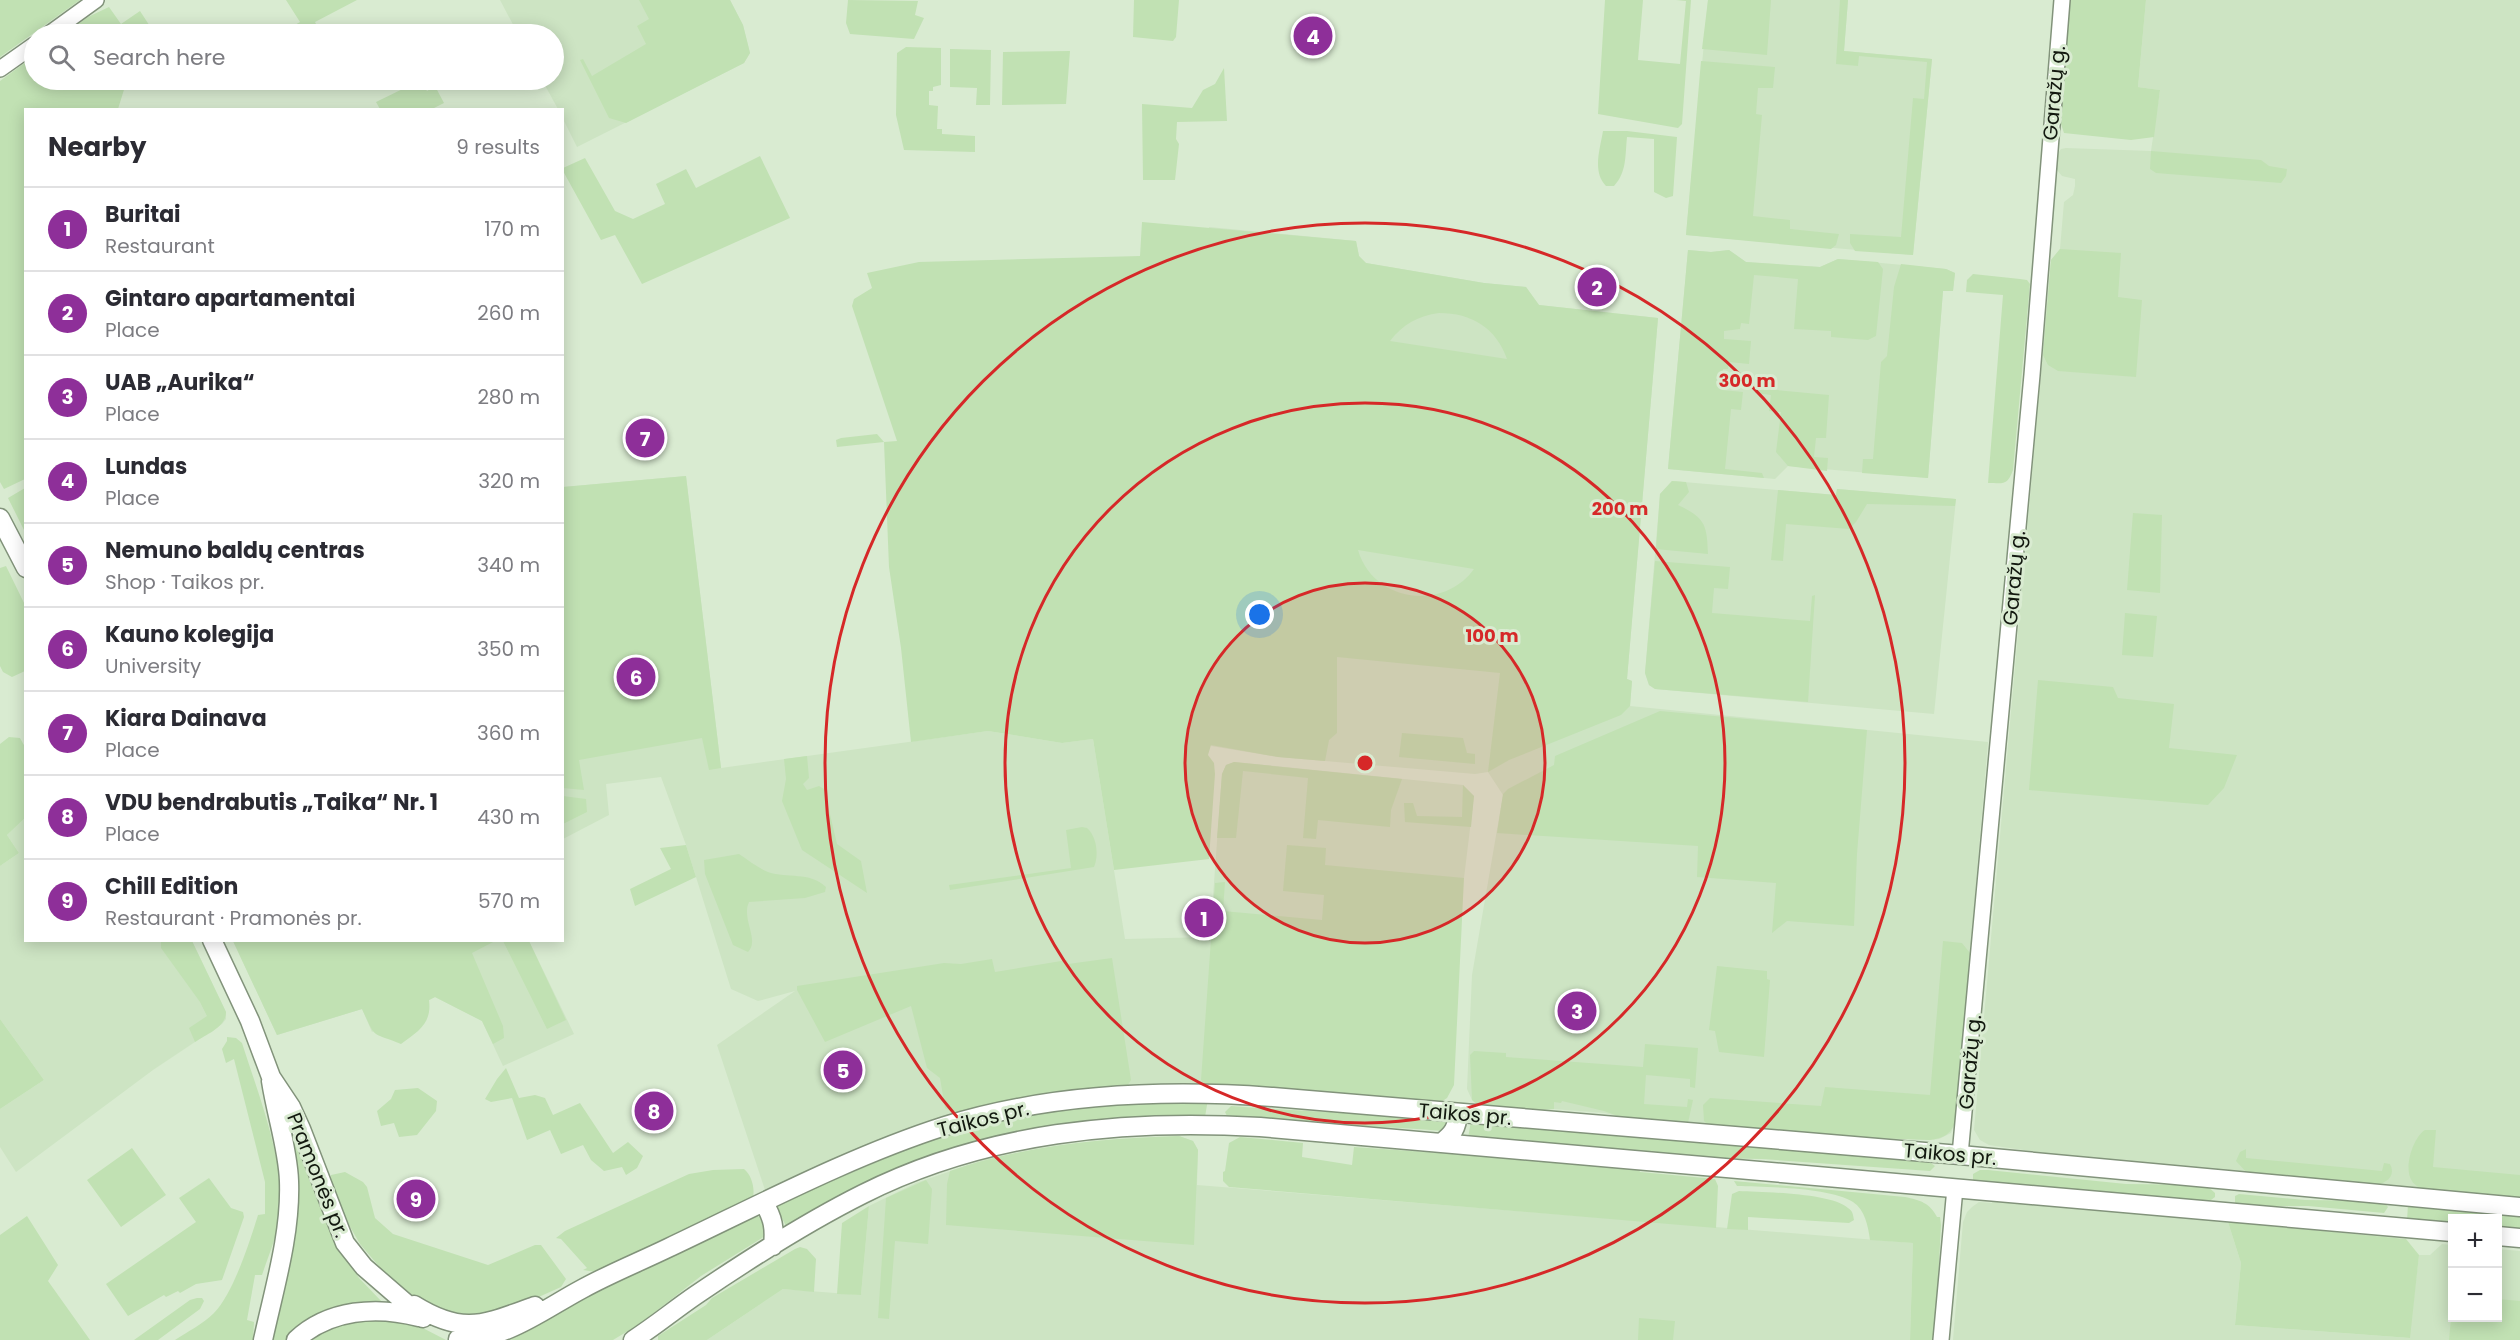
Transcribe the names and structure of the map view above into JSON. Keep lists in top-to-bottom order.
{
  "streets": {
    "main road": ["Taikos pr.", "Pramonės pr."],
    "street": ["Garažų g."]
  },
  "crossings": [
    ["Garažų g.", "Taikos pr."]
  ],
  "page": {
    "pins": [
      "4",
      "2",
      "7",
      "6",
      "1",
      "3",
      "5",
      "8",
      "9"
    ],
    "search": "Search here",
    "heading": ["Nearby", "9 results"],
    "list": [
      {
        "mark": "1",
        "name": "Buritai",
        "note": "Restaurant",
        "value": "170 m"
      },
      {
        "mark": "2",
        "name": "Gintaro apartamentai",
        "note": "Place",
        "value": "260 m"
      },
      {
        "mark": "3",
        "name": "UAB „Aurika“",
        "note": "Place",
        "value": "280 m"
      },
      {
        "mark": "4",
        "name": "Lundas",
        "note": "Place",
        "value": "320 m"
      },
      {
        "mark": "5",
        "name": "Nemuno baldų centras",
        "note": "Shop · Taikos pr.",
        "value": "340 m"
      },
      {
        "mark": "6",
        "name": "Kauno kolegija",
        "note": "University",
        "value": "350 m"
      },
      {
        "mark": "7",
        "name": "Kiara Dainava",
        "note": "Place",
        "value": "360 m"
      },
      {
        "mark": "8",
        "name": "VDU bendrabutis „Taika“ Nr. 1",
        "note": "Place",
        "value": "430 m"
      },
      {
        "mark": "9",
        "name": "Chill Edition",
        "note": "Restaurant · Pramonės pr.",
        "value": "570 m"
      }
    ],
    "map_buttons": ["+", "−"]
  },
  "rings": ["300 m", "200 m", "100 m"]
}
